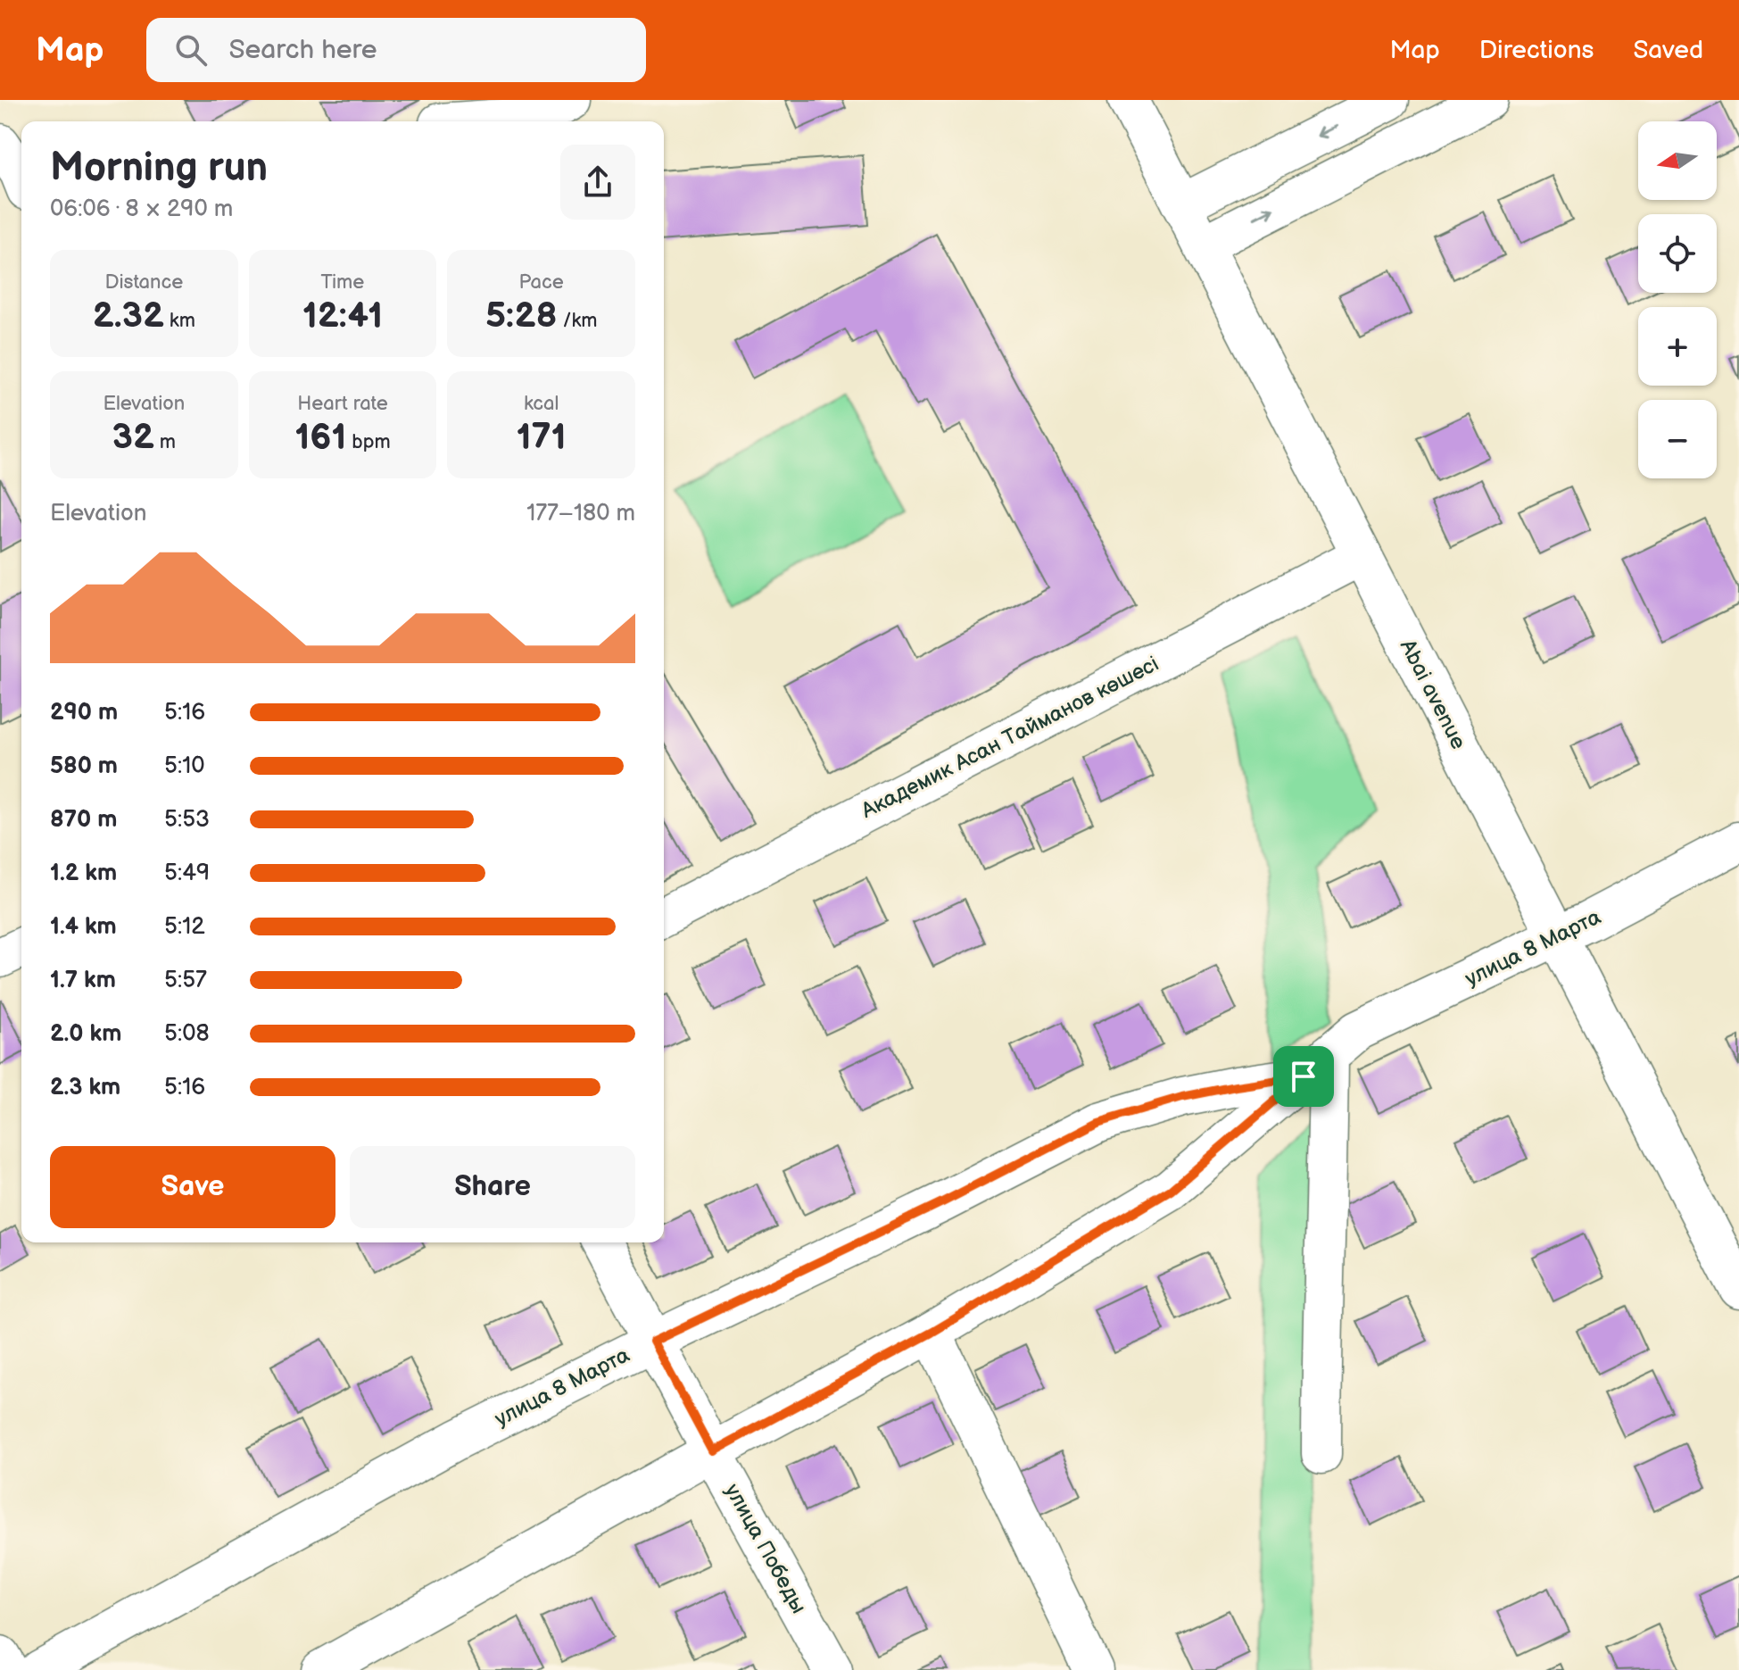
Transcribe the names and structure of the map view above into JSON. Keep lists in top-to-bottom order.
{
  "streets": {
    "street": [
      "Abai avenue",
      "Академик Асан Тайманов көшесі",
      "улица 8 Марта",
      "улица Победы"
    ]
  },
  "crossings": [
    ["Abai avenue", "Академик Асан Тайманов көшесі"],
    ["Abai avenue", "улица 8 Марта"],
    ["улица 8 Марта", "улица Победы"]
  ],
  "north": "left",
  "page": {
    "header": "Map",
    "search": "Search here",
    "nav": ["Map", "Directions", "Saved"],
    "map_buttons": ["+", "−"],
    "heading": ["Morning run", "06:06 · 8 × 290 m"],
    "stats": [
      ["Distance", "2.32 km"],
      ["Time", "12:41"],
      ["Pace", "5:28 /km"],
      ["Elevation", "32 m"],
      ["Heart rate", "161 bpm"],
      ["kcal", "171"]
    ],
    "chart": ["Elevation", "177–180 m"],
    "list": [
      {
        "name": "290 m",
        "note": "5:16"
      },
      {
        "name": "580 m",
        "note": "5:10"
      },
      {
        "name": "870 m",
        "note": "5:53"
      },
      {
        "name": "1.2 km",
        "note": "5:49"
      },
      {
        "name": "1.4 km",
        "note": "5:12"
      },
      {
        "name": "1.7 km",
        "note": "5:57"
      },
      {
        "name": "2.0 km",
        "note": "5:08"
      },
      {
        "name": "2.3 km",
        "note": "5:16"
      }
    ],
    "buttons": ["Save", "Share"]
  }
}
